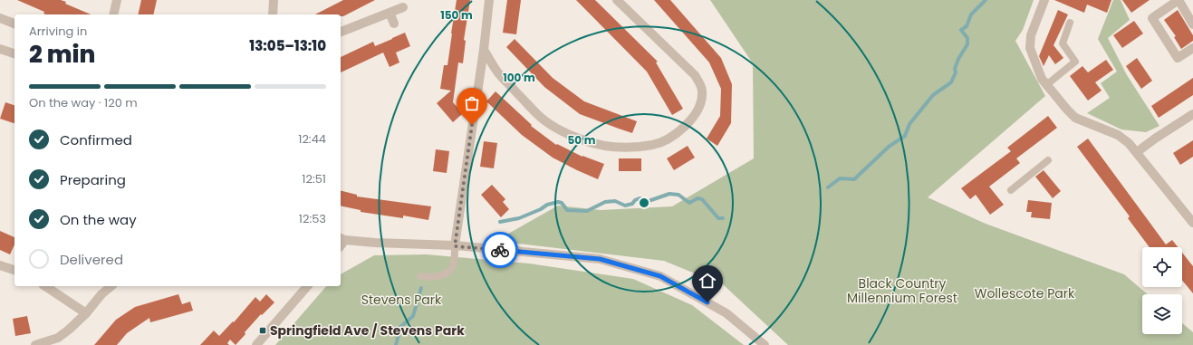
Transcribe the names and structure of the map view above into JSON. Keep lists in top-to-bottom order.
{
  "parks": ["Black Country Millennium Forest", "Wollescote Park", "Stevens Park"],
  "places": {
    "transit": ["Springfield Ave / Stevens Park"]
  },
  "page": {
    "heading": ["2 min", "Arriving in", "13:05–13:10"],
    "bar": "On the way · 120 m",
    "list": [
      ["Confirmed", "12:44"],
      ["Preparing", "12:51"],
      ["On the way", "12:53"],
      "Delivered"
    ]
  },
  "rings": ["150 m", "100 m", "50 m"]
}
